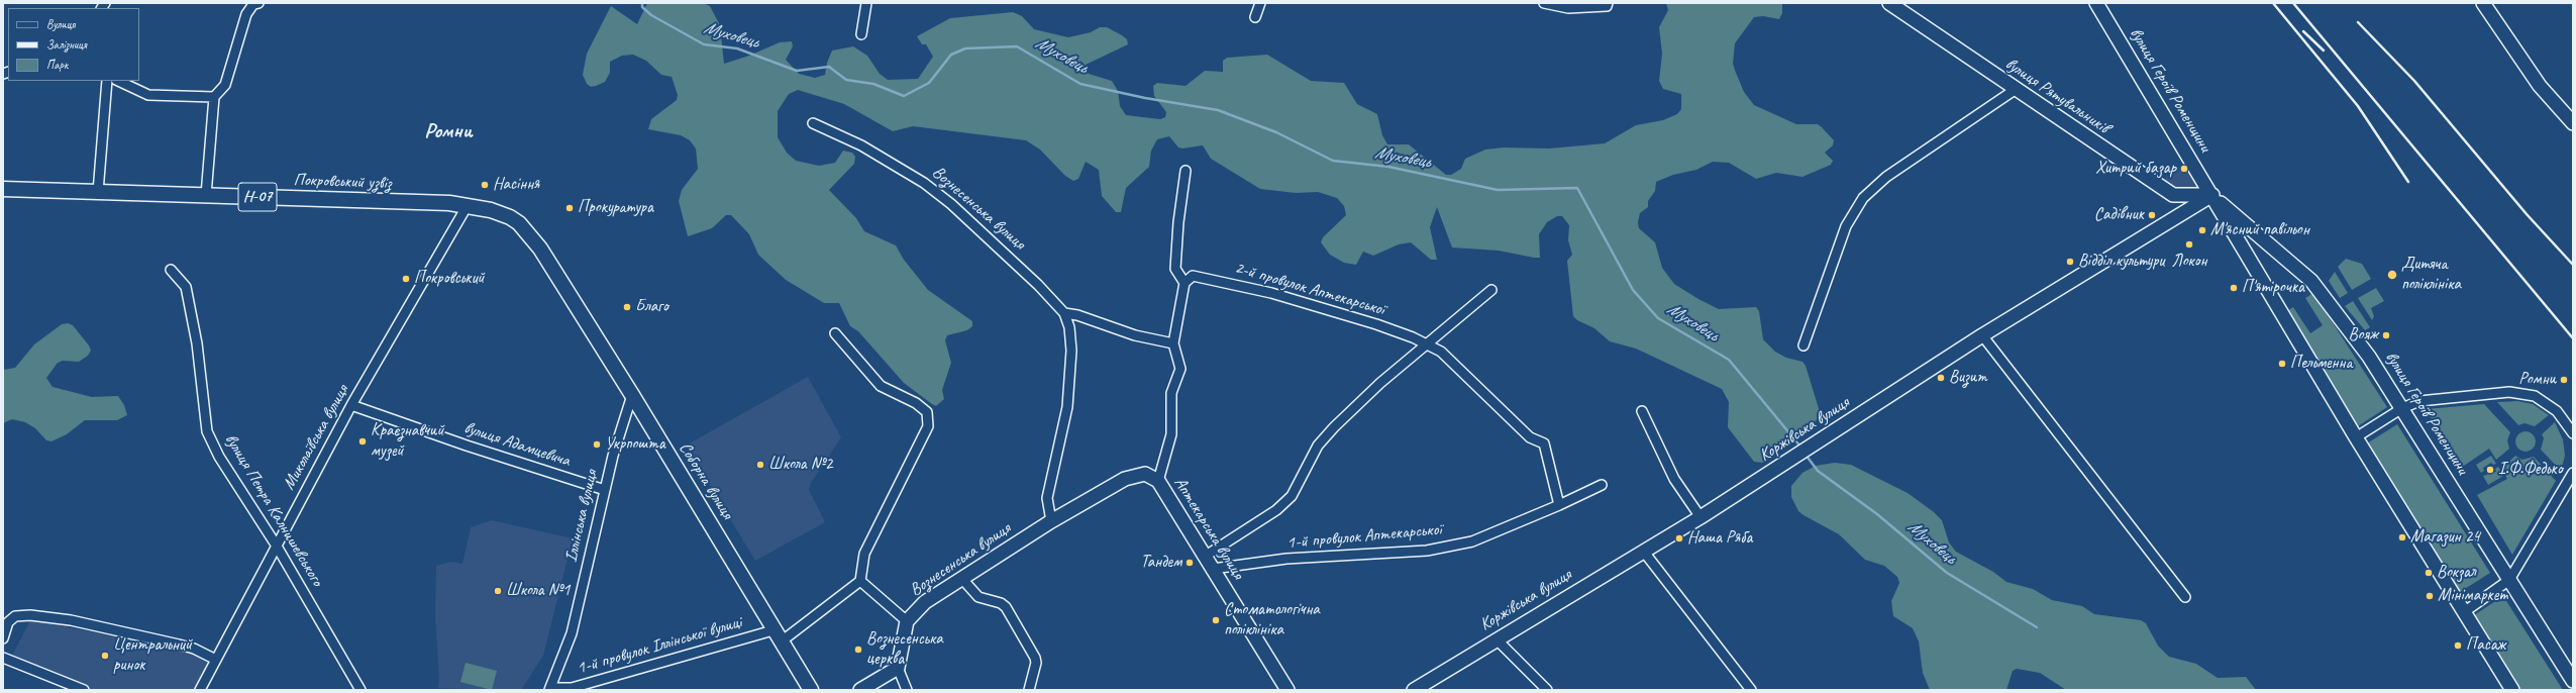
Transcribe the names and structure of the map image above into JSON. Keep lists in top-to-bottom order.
{
  "streets": {
    "main road": ["Покровський узвіз", "Н-07", "Соборна вулиця"],
    "street": [
      "вулиця Героїв Роменщини",
      "вулиця Рятувальників",
      "Вознесенська вулиця",
      "2-й провулок Аптекарської",
      "Коржівська вулиця",
      "Миколаївська вулиця",
      "вулиця Адамцевича",
      "вулиця Петра Калнишевського",
      "Іллінська вулиця",
      "Аптекарська вулиця",
      "1-й провулок Аптекарської",
      "1-й провулок Іллінської вулиці"
    ]
  },
  "crossings": [
    ["вулиця Героїв Роменщини", "вулиця Рятувальників"],
    ["вулиця Героїв Роменщини", "Коржівська вулиця"],
    ["вулиця Рятувальників", "Коржівська вулиця"],
    ["Покровський узвіз", "Миколаївська вулиця"],
    ["Покровський узвіз", "Соборна вулиця"],
    ["Вознесенська вулиця", "Аптекарська вулиця"],
    ["Миколаївська вулиця", "вулиця Адамцевича"],
    ["Миколаївська вулиця", "вулиця Петра Калнишевського"],
    ["вулиця Адамцевича", "Іллінська вулиця"],
    ["Соборна вулиця", "Іллінська вулиця"],
    ["Соборна вулиця", "1-й провулок Іллінської вулиці"],
    ["Іллінська вулиця", "1-й провулок Іллінської вулиці"],
    ["Аптекарська вулиця", "1-й провулок Аптекарської"]
  ],
  "districts": ["Ромни"],
  "water": ["Муховець"],
  "places": [
    "Хитрий базар",
    "Насіння",
    "Прокуратура",
    "Садівник",
    "М'ясний павільон",
    "Локон",
    "Відділ культури",
    "Дитяча поліклініка",
    "Покровський",
    "П'ятірочка",
    "Благо",
    "Вояж",
    "Пельменна",
    "Визит",
    "Ромни",
    "Краєзнавчий музей",
    "Укрпошта",
    "Школа №2",
    "І.Ф.Федько",
    "Магазин 24",
    "Наша Ряба",
    "Тандем",
    "Вокзал",
    "Школа №1",
    "Мінімаркет",
    "Стоматологічна поліклініка",
    "Пасаж",
    "Вознесенська церква",
    "Центральний ринок"
  ],
  "legend": ["Вулиця", "Залізниця", "Парк"]
}
